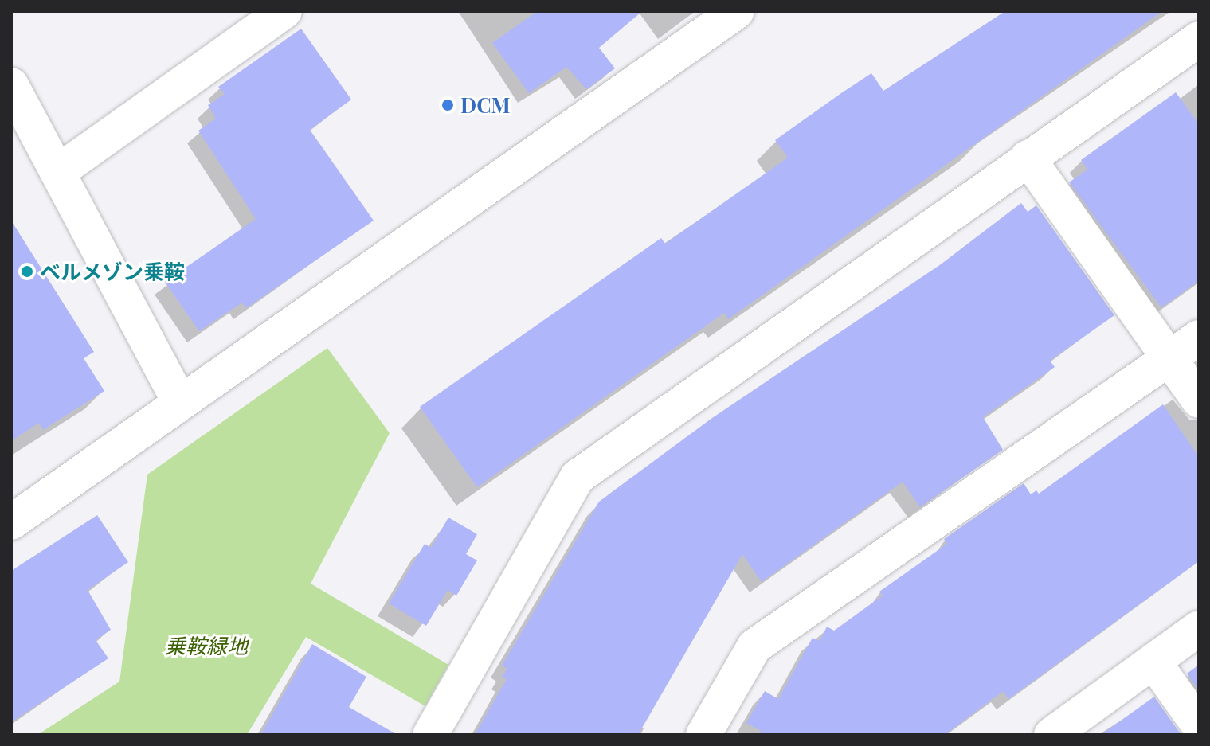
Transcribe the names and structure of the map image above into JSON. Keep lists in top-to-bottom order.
{
  "parks": ["乗鞍緑地"],
  "places": ["DCM", "ベルメゾン乗鞍"]
}
